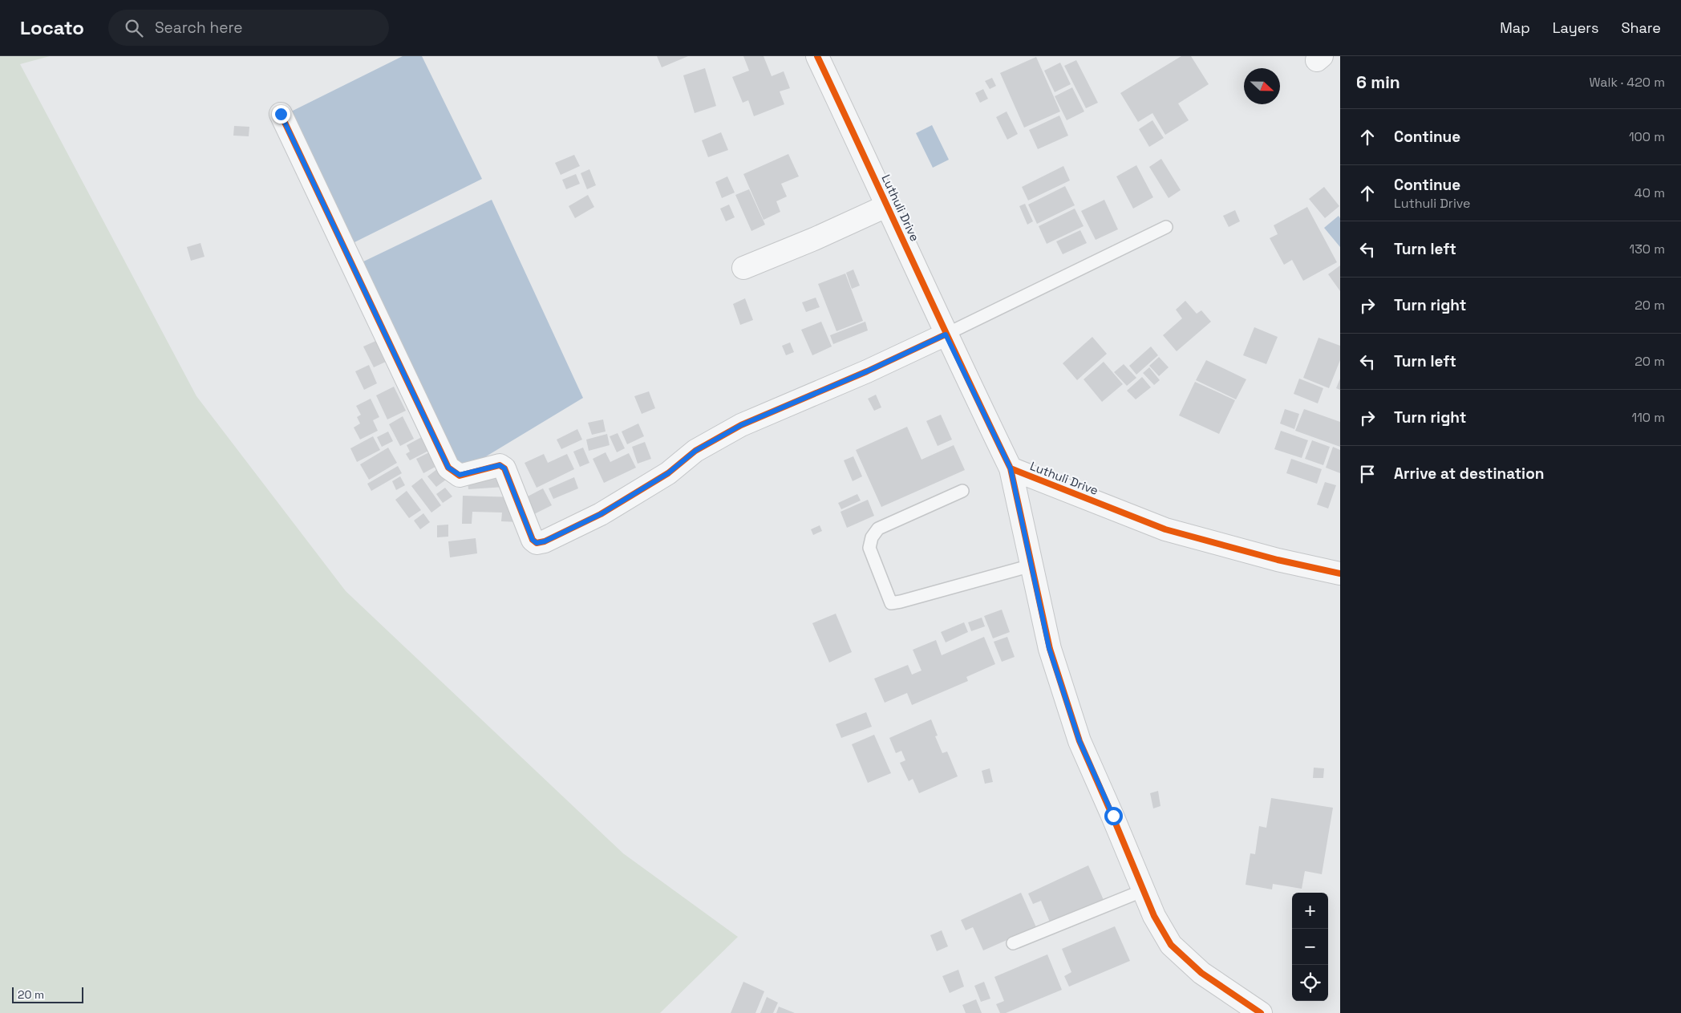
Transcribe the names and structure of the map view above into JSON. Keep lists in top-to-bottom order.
{
  "streets": {
    "street": ["Luthuli Drive"]
  },
  "scale_bar": "20 m",
  "north": "right",
  "page": {
    "header": "Locato",
    "search": "Search here",
    "nav": ["Map", "Layers", "Share"],
    "heading": ["6 min", "Walk · 420 m"],
    "list": [
      ["Continue", "100 m"],
      ["Continue", "Luthuli Drive", "40 m"],
      ["Turn left", "130 m"],
      ["Turn right", "20 m"],
      ["Turn left", "20 m"],
      ["Turn right", "110 m"],
      "Arrive at destination"
    ],
    "map_buttons": ["+", "−"],
    "scale": "20 m"
  }
}
